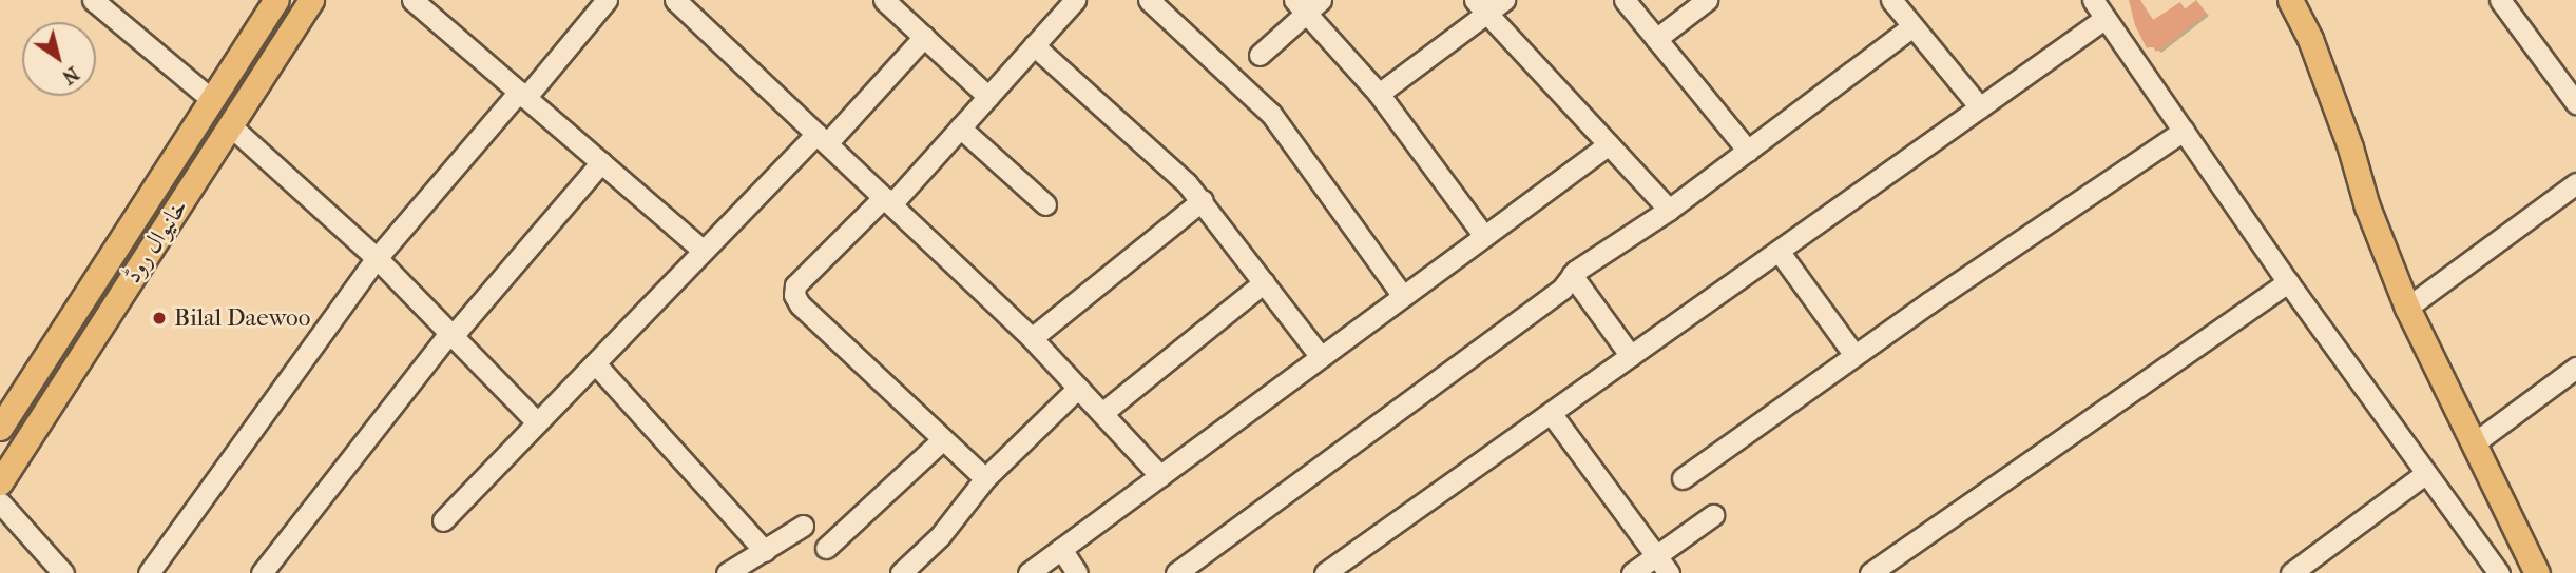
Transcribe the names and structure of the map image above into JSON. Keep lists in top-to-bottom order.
{
  "streets": {
    "main road": ["خانیوال روڈ"]
  },
  "places": ["Bilal Daewoo"],
  "north": "bottom right"
}
